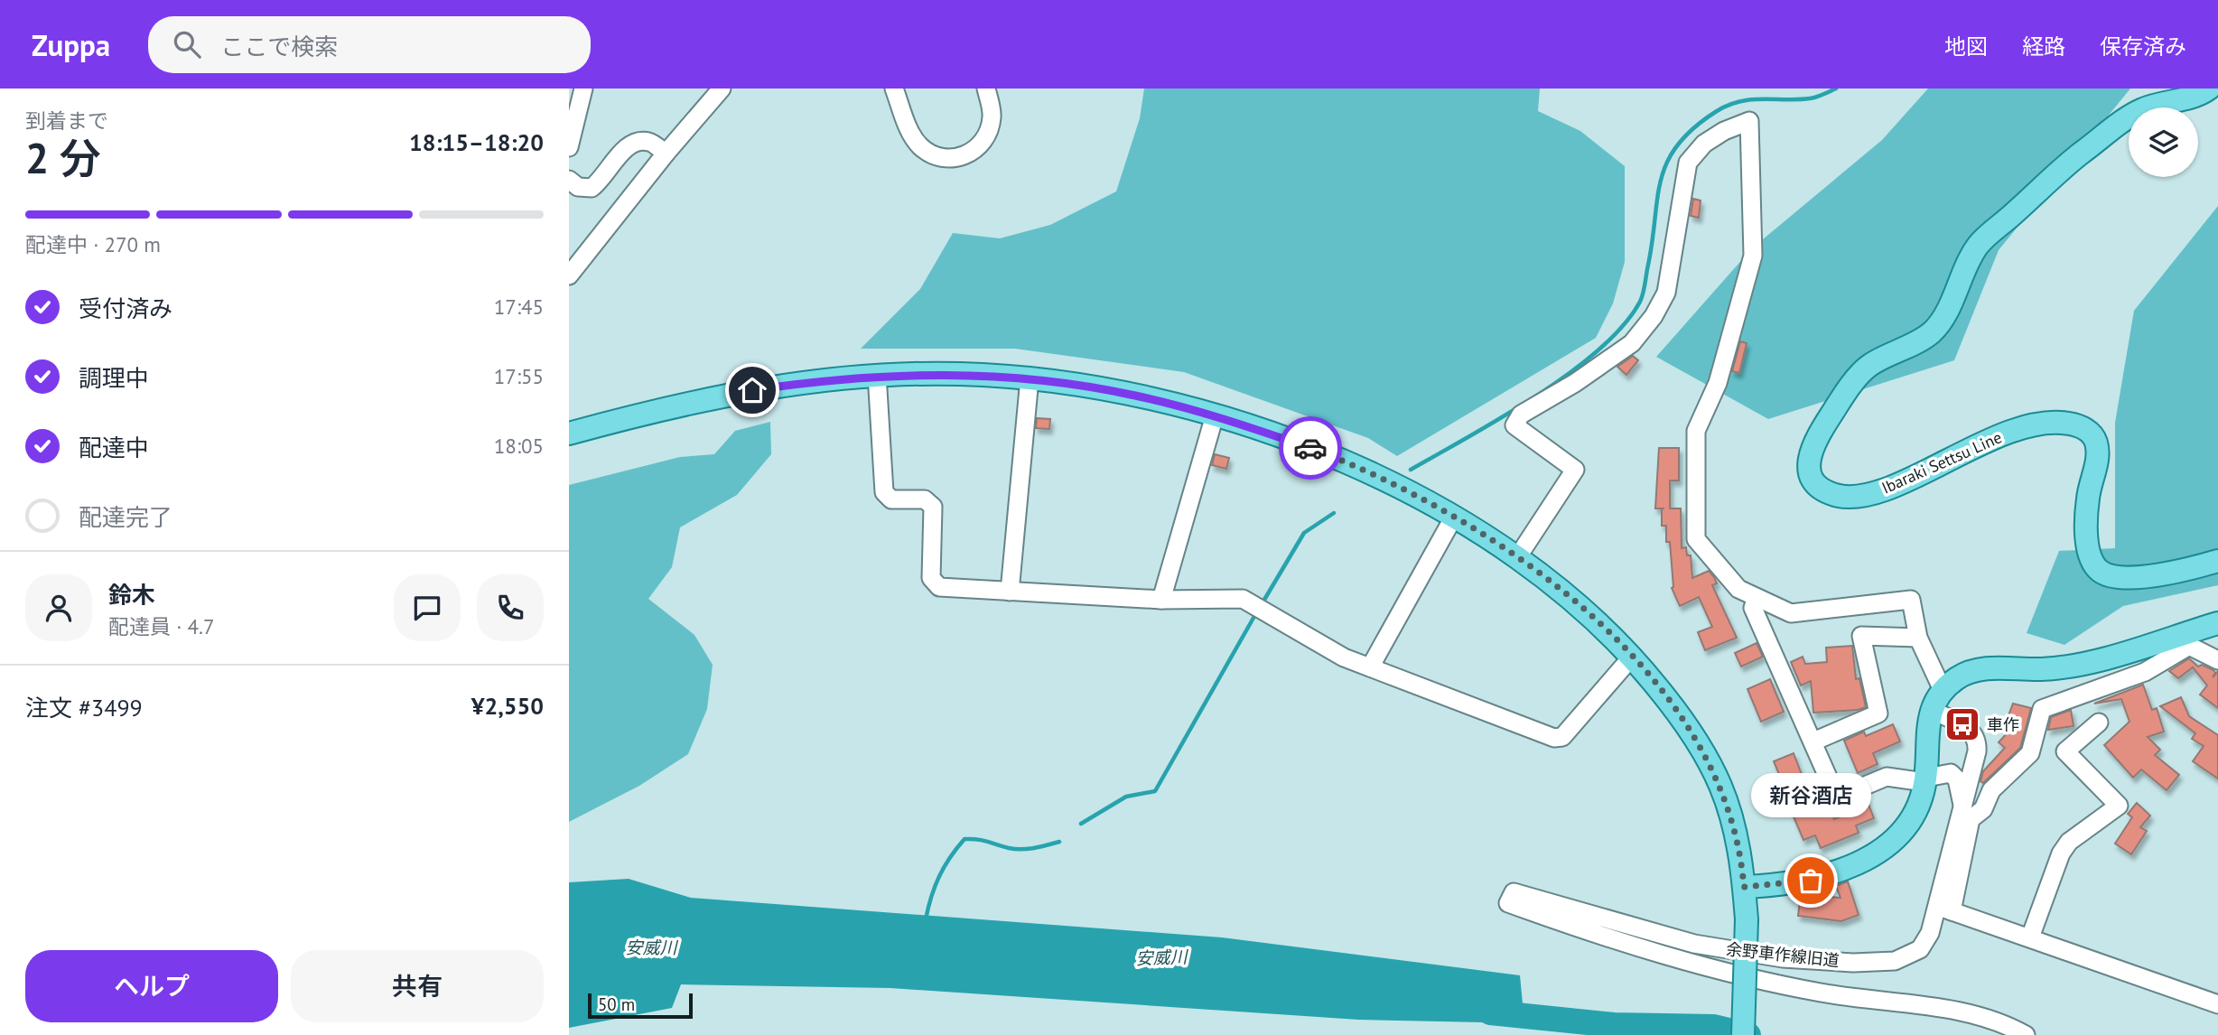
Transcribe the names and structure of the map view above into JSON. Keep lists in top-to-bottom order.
{
  "streets": {
    "main road": ["Ibaraki Settsu Line"],
    "street": ["余野車作線旧道"]
  },
  "water": ["安威川"],
  "places": {
    "bus stop": ["車作"],
    "other": ["新谷酒店"]
  },
  "scale_bar": "50 m",
  "page": {
    "header": "Zuppa",
    "search": "ここで検索",
    "nav": ["地図", "経路", "保存済み"],
    "heading": ["2 分", "到着まで", "18:15–18:20"],
    "panel": [
      "鈴木",
      "配達員 · 4.7",
      "注文 #3499",
      "¥2,550"
    ],
    "bar": "配達中 · 270 m",
    "list": [
      ["受付済み", "17:45"],
      ["調理中", "17:55"],
      ["配達中", "18:05"],
      "配達完了"
    ],
    "bubble": "新谷酒店",
    "buttons": ["ヘルプ", "共有"],
    "scale": "50 m"
  }
}
